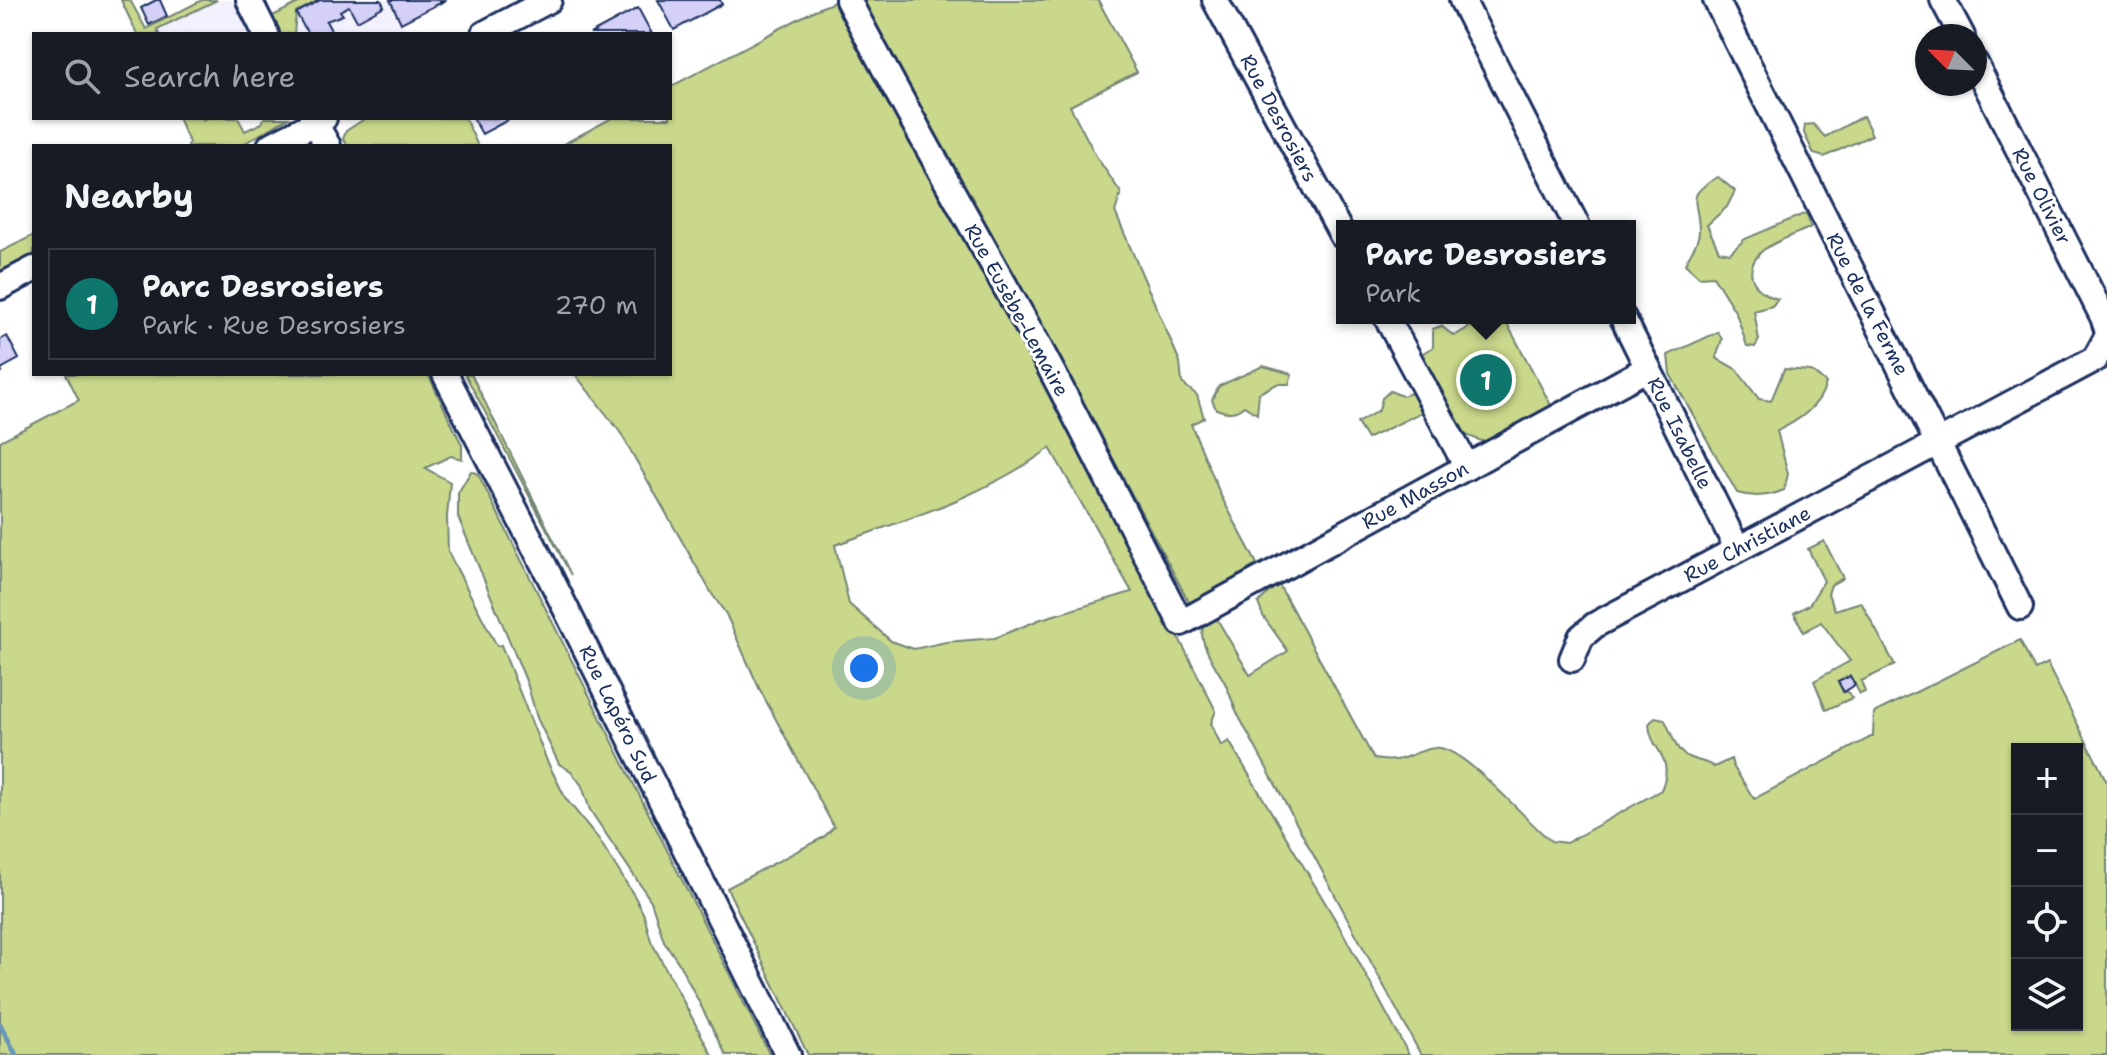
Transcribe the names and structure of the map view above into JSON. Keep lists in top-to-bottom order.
{
  "streets": {
    "street": [
      "Rue Desrosiers",
      "Rue Olivier",
      "Rue de la Ferme",
      "Rue Eusèbe-Lemaire",
      "Rue Isabelle",
      "Rue Masson",
      "Rue Christiane",
      "Rue Lapéro Sud"
    ]
  },
  "crossings": [
    ["Rue de la Ferme", "Rue Christiane"],
    ["Rue Eusèbe-Lemaire", "Rue Masson"],
    ["Rue Isabelle", "Rue Masson"],
    ["Rue Isabelle", "Rue Christiane"]
  ],
  "north": "top left",
  "page": {
    "search": "Search here",
    "heading": "Nearby",
    "popup": ["Parc Desrosiers", "Park"],
    "list": [
      {
        "mark": "1",
        "name": "Parc Desrosiers",
        "note": "Park · Rue Desrosiers",
        "value": "270 m"
      }
    ],
    "pins": "1",
    "map_buttons": ["+", "−"]
  }
}
